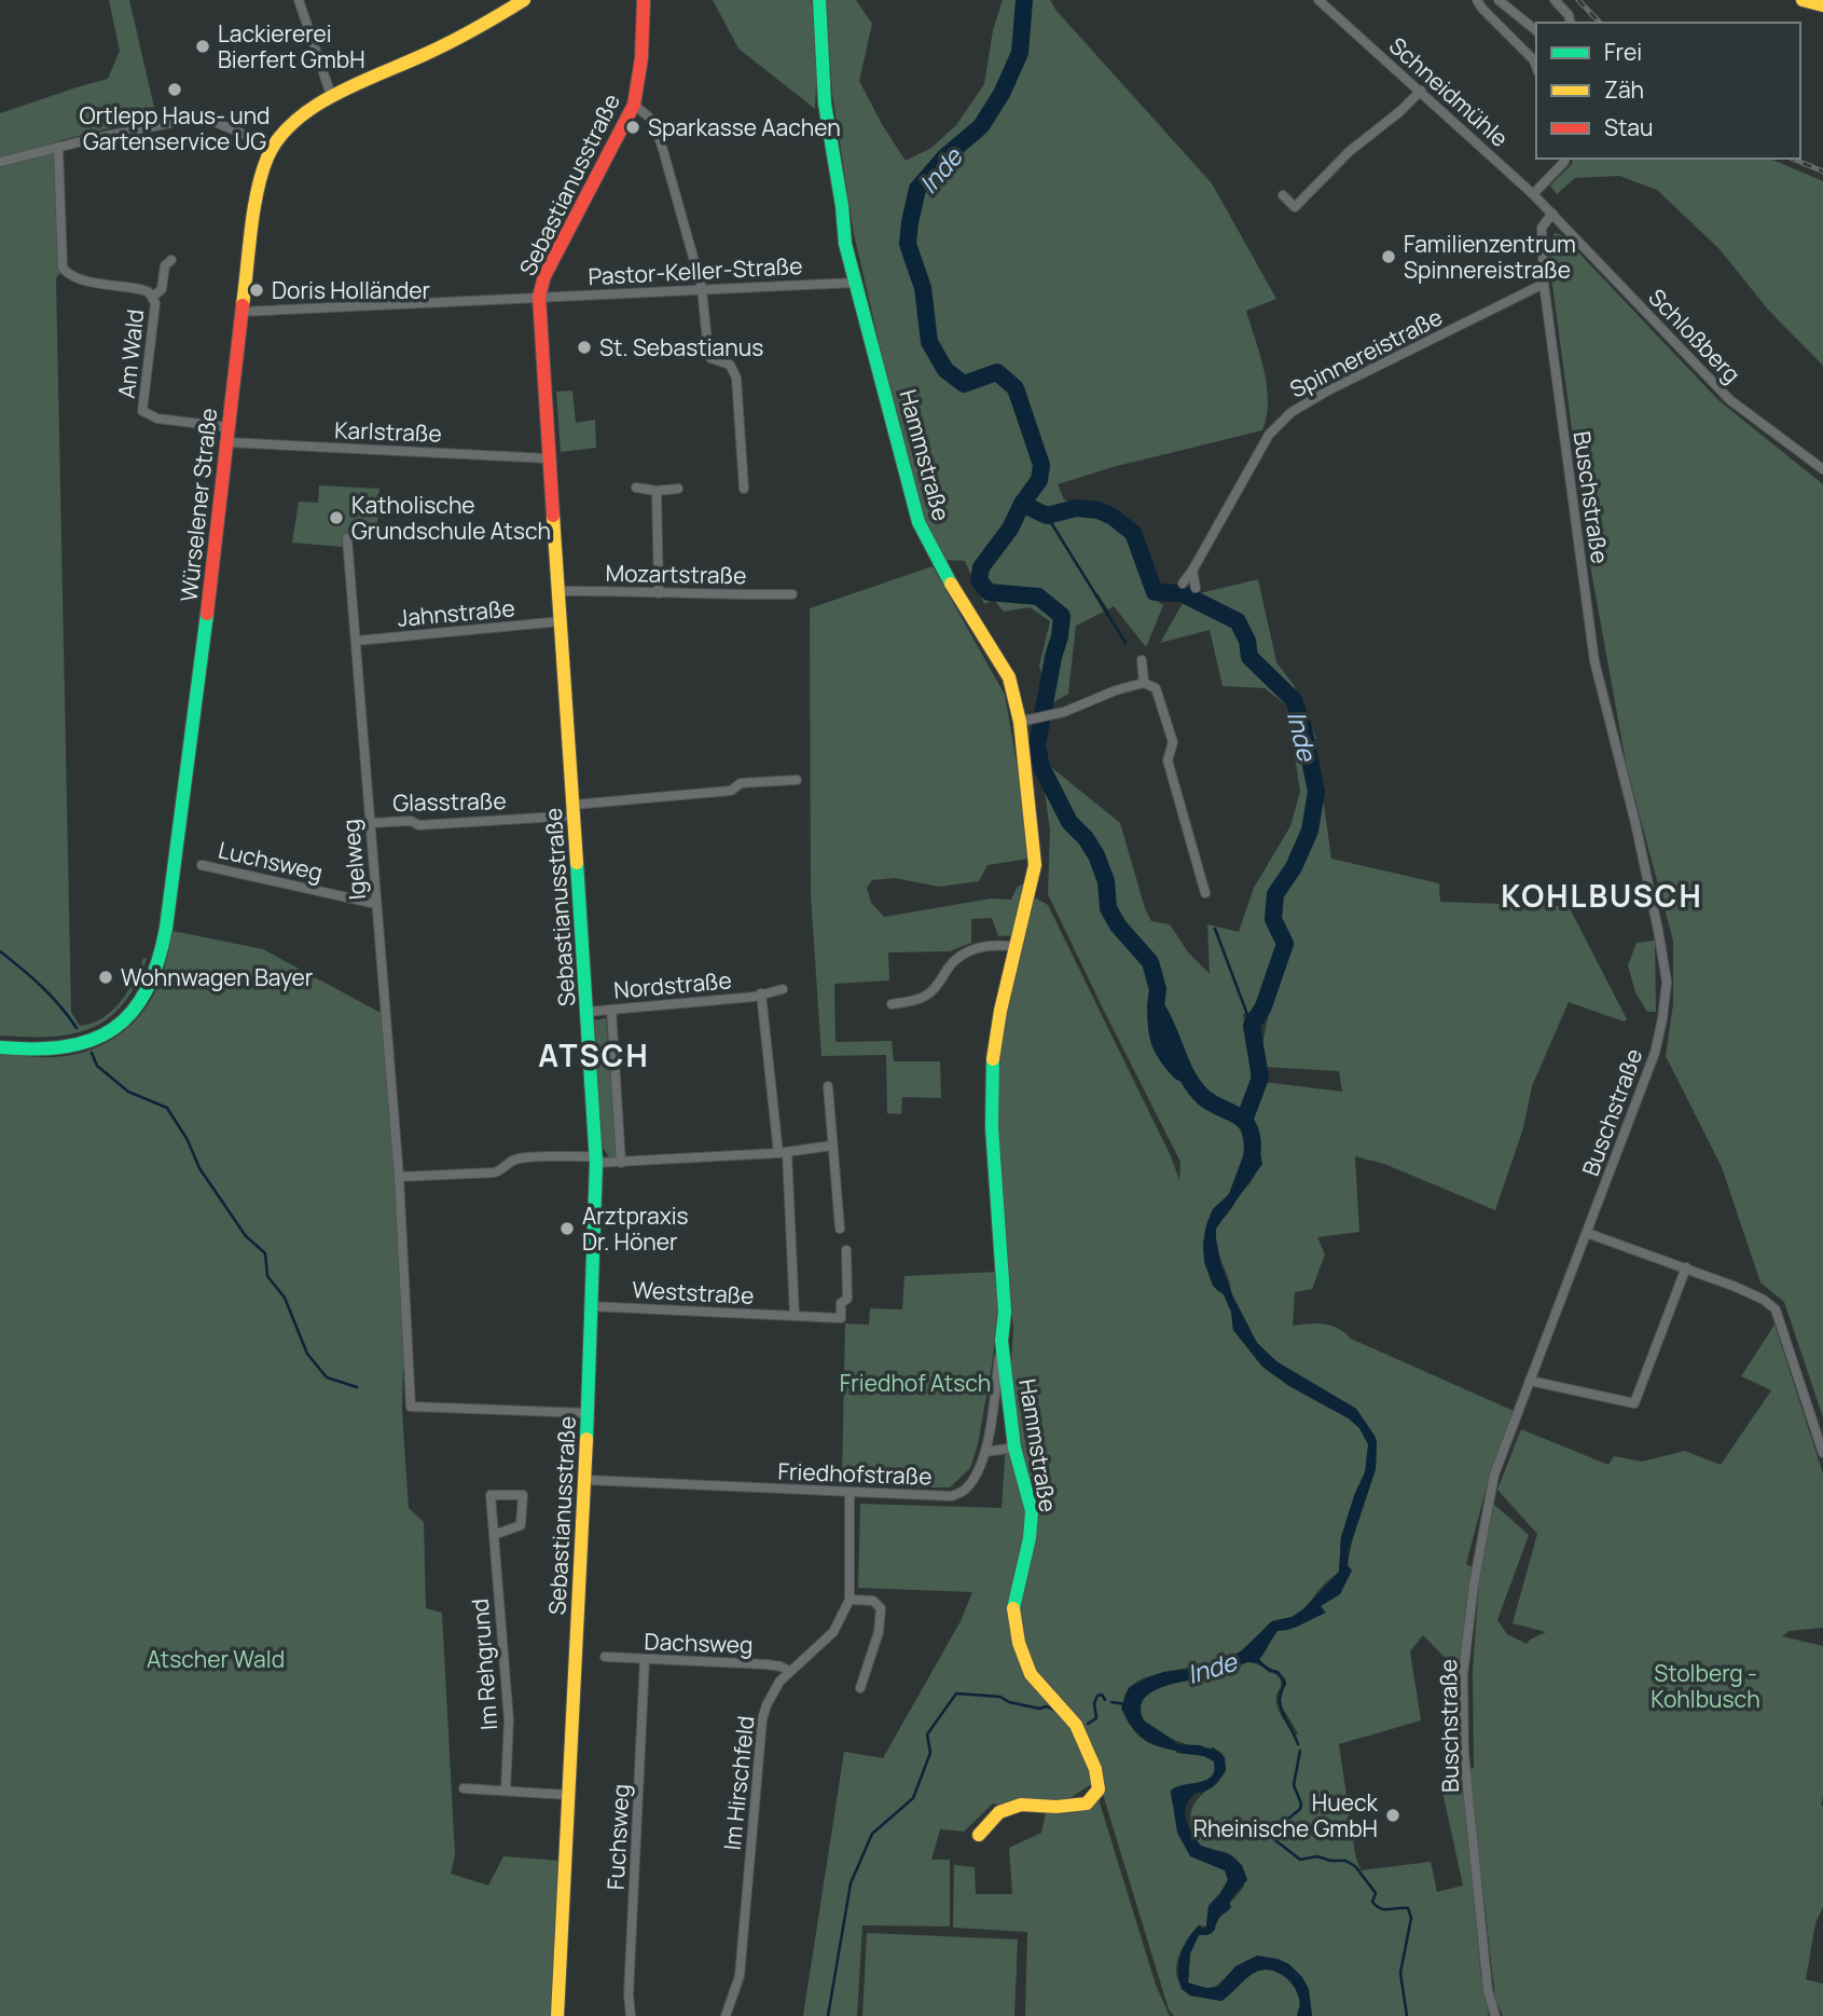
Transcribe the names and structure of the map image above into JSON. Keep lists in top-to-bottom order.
{
  "streets": {
    "main road": ["Sebastianusstraße", "Hammstraße", "Würselener Straße"],
    "street": [
      "Schneidmühle",
      "Pastor-Keller-Straße",
      "Schloßberg",
      "Spinnereistraße",
      "Am Wald",
      "Karlstraße",
      "Buschstraße",
      "Mozartstraße",
      "Jahnstraße",
      "Glasstraße",
      "Igelweg",
      "Luchsweg",
      "Nordstraße",
      "Weststraße",
      "Friedhofstraße",
      "Dachsweg",
      "Im Rehgrund",
      "Im Hirschfeld",
      "Fuchsweg"
    ]
  },
  "crossings": [
    ["Schneidmühle", "Schloßberg"],
    ["Schneidmühle", "Buschstraße"],
    ["Sebastianusstraße", "Pastor-Keller-Straße"],
    ["Sebastianusstraße", "Karlstraße"],
    ["Sebastianusstraße", "Mozartstraße"],
    ["Sebastianusstraße", "Jahnstraße"],
    ["Sebastianusstraße", "Glasstraße"],
    ["Sebastianusstraße", "Igelweg"],
    ["Sebastianusstraße", "Nordstraße"],
    ["Sebastianusstraße", "Weststraße"],
    ["Sebastianusstraße", "Friedhofstraße"],
    ["Pastor-Keller-Straße", "Hammstraße"],
    ["Pastor-Keller-Straße", "Würselener Straße"],
    ["Schloßberg", "Buschstraße"],
    ["Spinnereistraße", "Buschstraße"],
    ["Am Wald", "Karlstraße"],
    ["Am Wald", "Würselener Straße"],
    ["Karlstraße", "Würselener Straße"],
    ["Hammstraße", "Friedhofstraße"],
    ["Jahnstraße", "Igelweg"],
    ["Glasstraße", "Igelweg"],
    ["Igelweg", "Luchsweg"],
    ["Nordstraße", "Weststraße"],
    ["Friedhofstraße", "Im Hirschfeld"],
    ["Dachsweg", "Im Hirschfeld"],
    ["Dachsweg", "Fuchsweg"]
  ],
  "districts": ["KOHLBUSCH", "ATSCH"],
  "water": ["Inde"],
  "parks": ["Friedhof Atsch", "Atscher Wald", "Stolberg - Kohlbusch"],
  "places": [
    "Lackiererei Bierfert GmbH",
    "Ortlepp Haus- und Gartenservice UG",
    "Sparkasse Aachen",
    "Familienzentrum Spinnereistraße",
    "Doris Holländer",
    "St. Sebastianus",
    "Katholische Grundschule Atsch",
    "Wohnwagen Bayer",
    "Arztpraxis Dr. Höner",
    "Hueck Rheinische GmbH"
  ],
  "legend": ["Frei", "Zäh", "Stau"]
}
